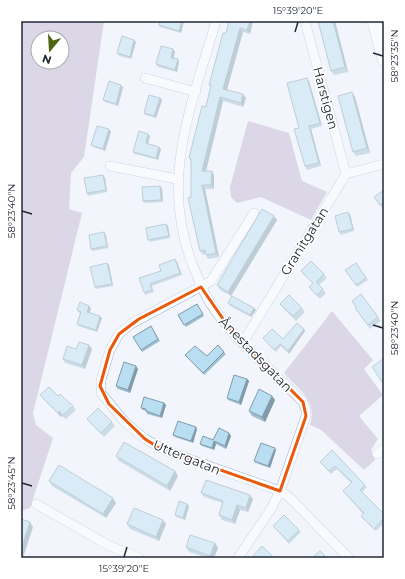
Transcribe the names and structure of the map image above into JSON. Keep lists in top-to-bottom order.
{
  "streets": {
    "street": [
      "Harstigen",
      "Granitgatan",
      "Ånestadsgatan",
      "Uttergatan"
    ]
  },
  "crossings": [
    ["Harstigen", "Granitgatan"],
    ["Granitgatan", "Ånestadsgatan"],
    ["Ånestadsgatan", "Uttergatan"]
  ],
  "north": "bottom",
  "coordinates": [
    "15°39'20\"E",
    "58°23'35\"N",
    "58°23'40\"N",
    "58°23'45\"N"
  ]
}
